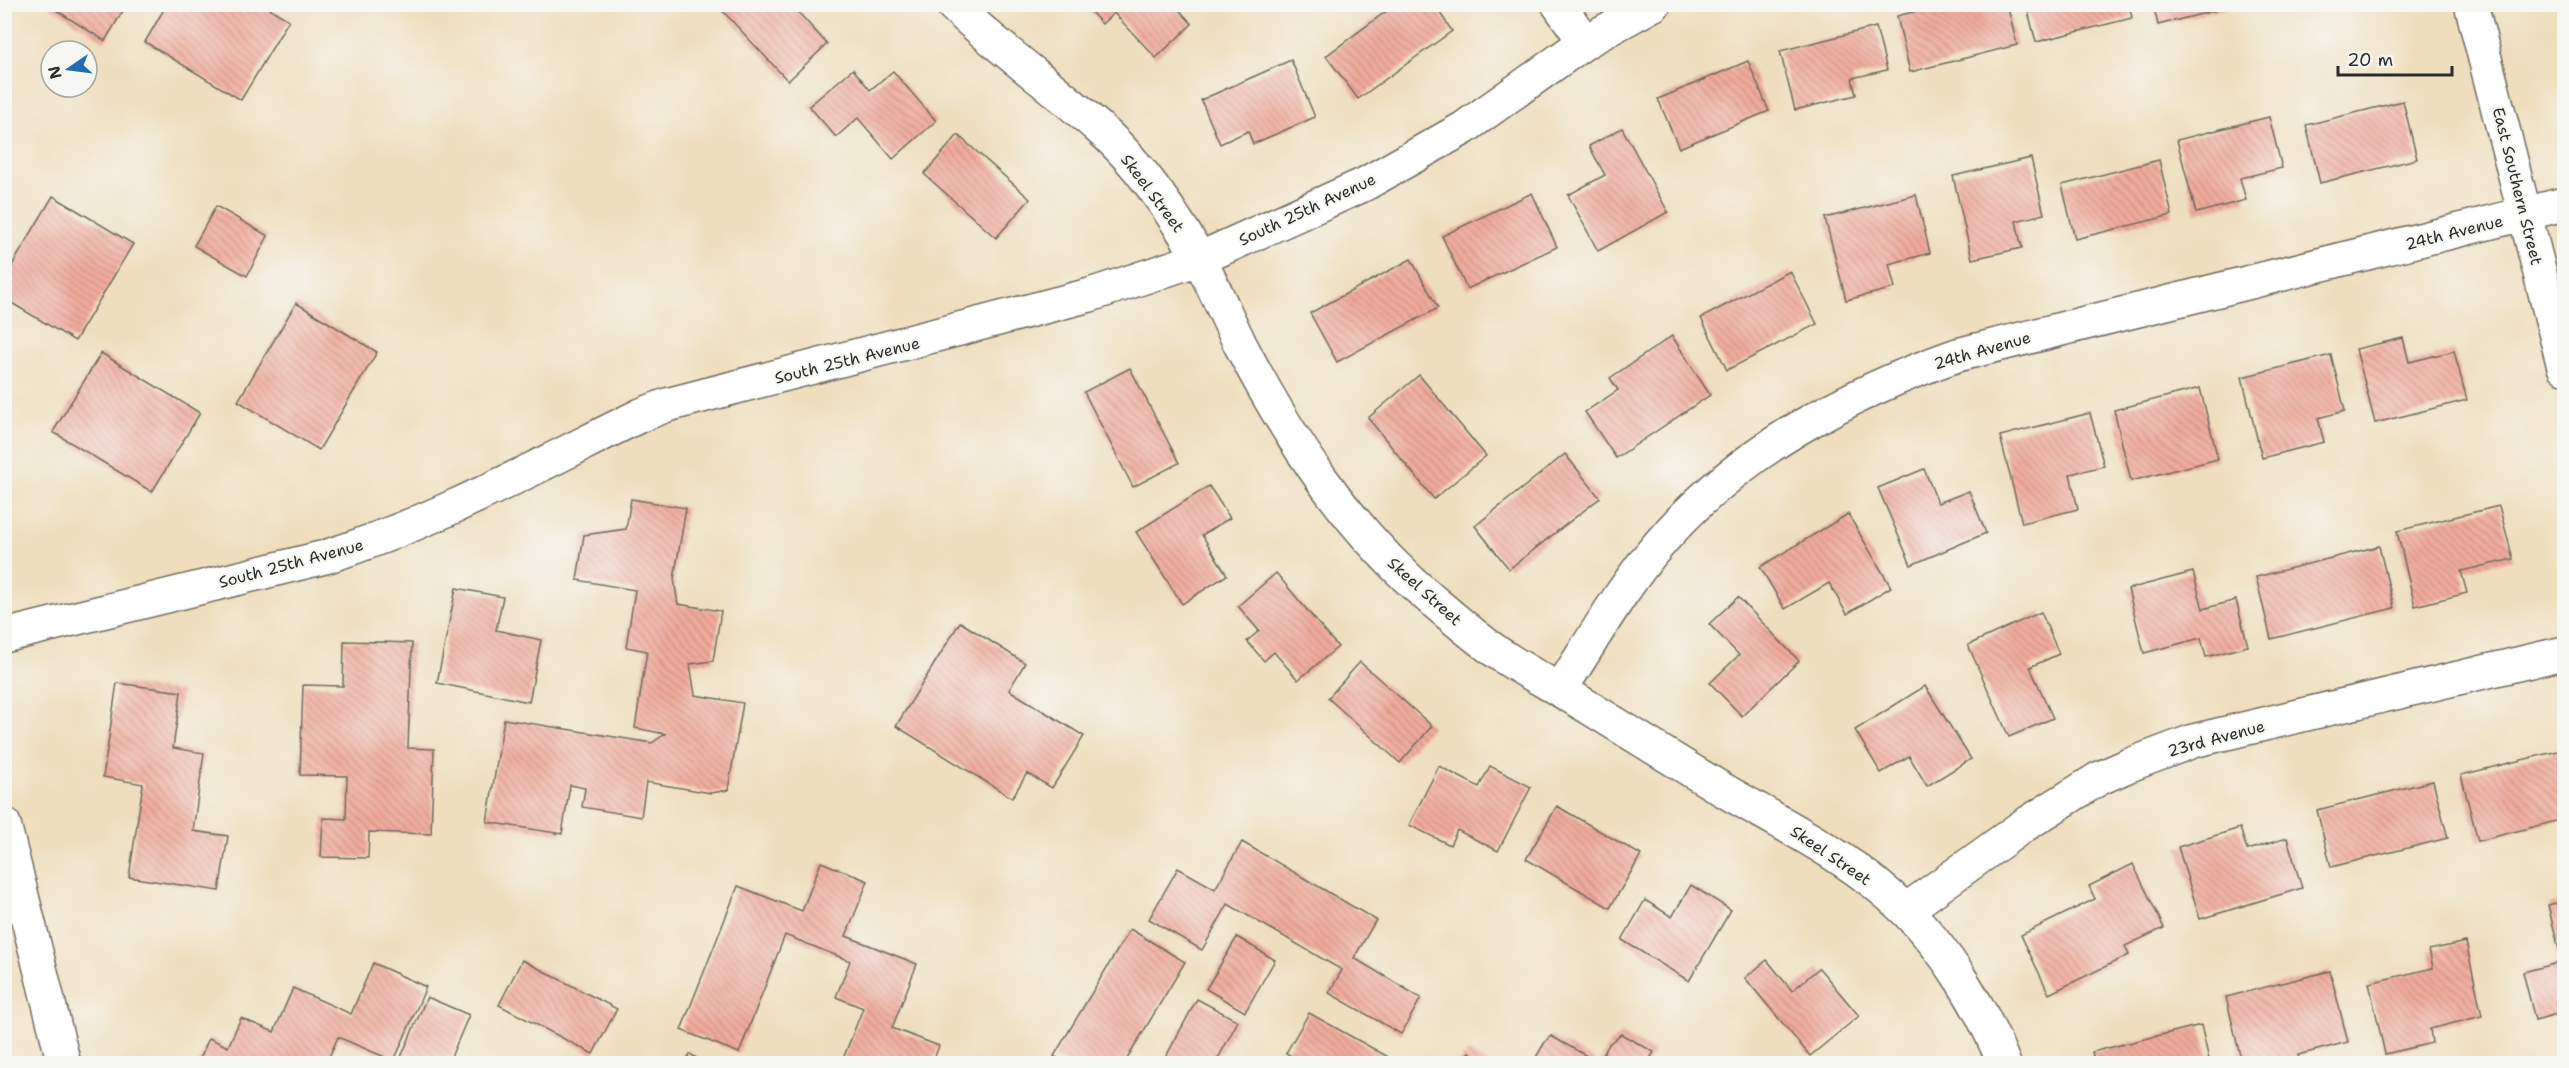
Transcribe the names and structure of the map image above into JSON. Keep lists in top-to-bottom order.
{
  "streets": {
    "street": [
      "East Southern Street",
      "Skeel Street",
      "South 25th Avenue",
      "24th Avenue",
      "23rd Avenue"
    ]
  },
  "crossings": [
    ["East Southern Street", "24th Avenue"],
    ["Skeel Street", "South 25th Avenue"],
    ["Skeel Street", "24th Avenue"],
    ["Skeel Street", "23rd Avenue"]
  ],
  "scale_bar": "20 m",
  "north": "left"
}
